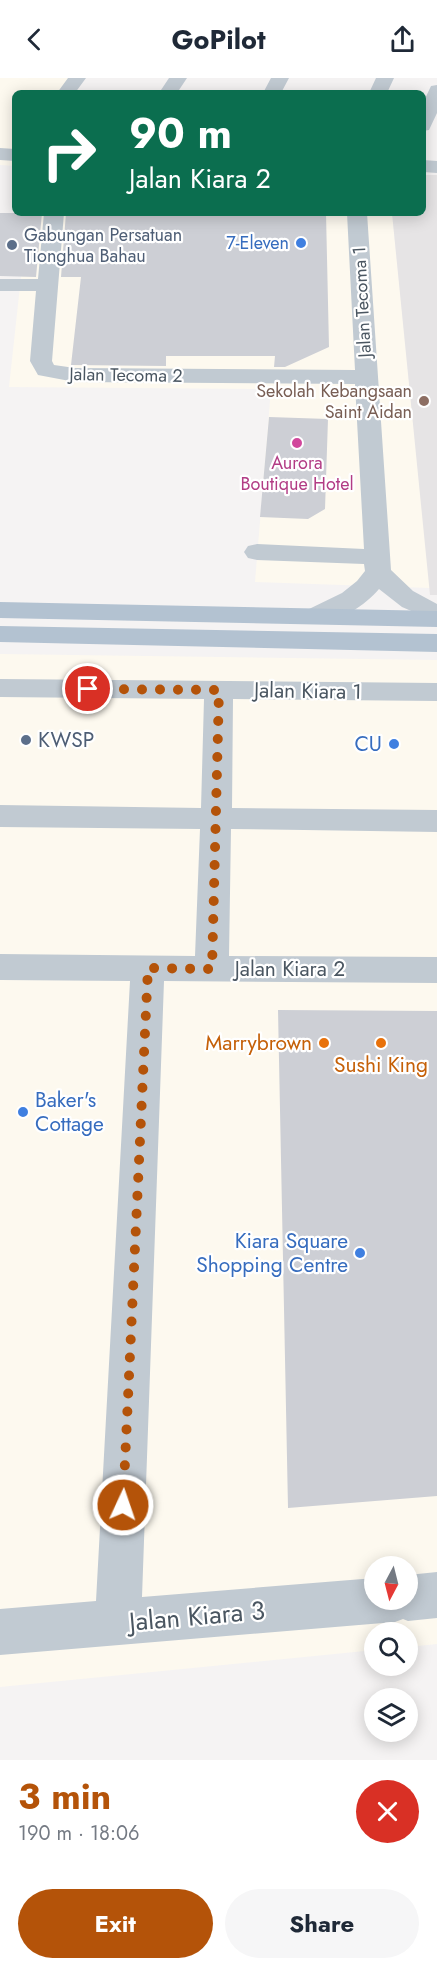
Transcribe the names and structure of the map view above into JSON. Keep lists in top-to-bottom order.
{
  "streets": {
    "street": [
      "Jalan Tecoma 1",
      "Jalan Tecoma 2",
      "Jalan Kiara 1",
      "Jalan Kiara 2",
      "Jalan Kiara 3"
    ]
  },
  "crossings": [
    ["Jalan Tecoma 1", "Jalan Tecoma 2"]
  ],
  "places": [
    "7-Eleven",
    "Gabungan Persatuan Tionghua Bahau",
    "Sekolah Kebangsaan Saint Aidan",
    "Aurora Boutique Hotel",
    "KWSP",
    "CU",
    "Marrybrown",
    "Sushi King",
    "Baker's Cottage",
    "Kiara Square Shopping Centre"
  ],
  "north": "bottom",
  "page": {
    "header": "GoPilot",
    "turn": ["90 m", "Jalan Kiara 2"],
    "heading": ["3 min", "190 m · 18:06"],
    "buttons": ["Exit", "Share"]
  }
}
